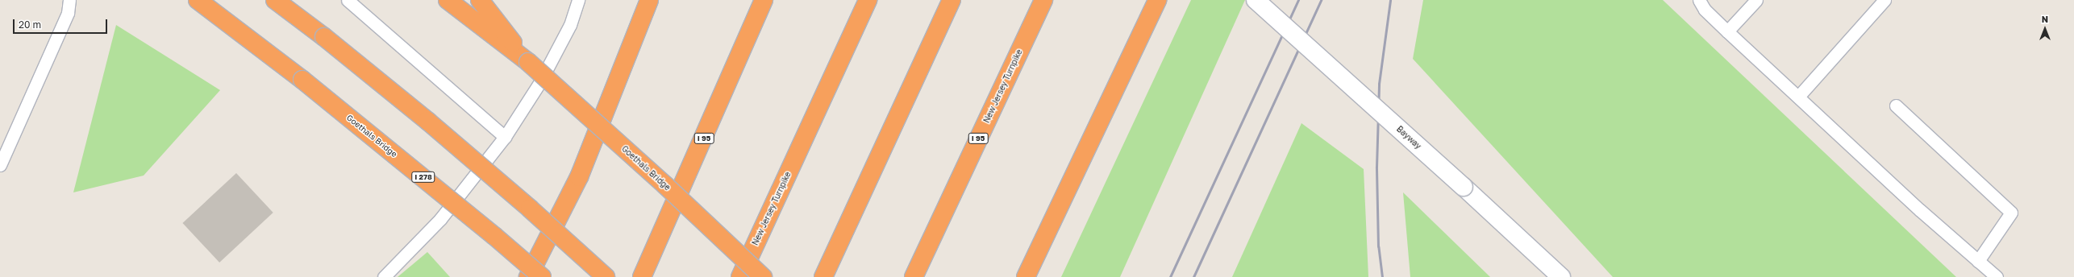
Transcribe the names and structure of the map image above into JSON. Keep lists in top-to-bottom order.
{
  "streets": {
    "highway": [
      "New Jersey Turnpike",
      "Goethals Bridge",
      "I 95",
      "I 278"
    ],
    "street": ["Bayway"]
  },
  "scale_bar": "20 m",
  "north": "top"
}
